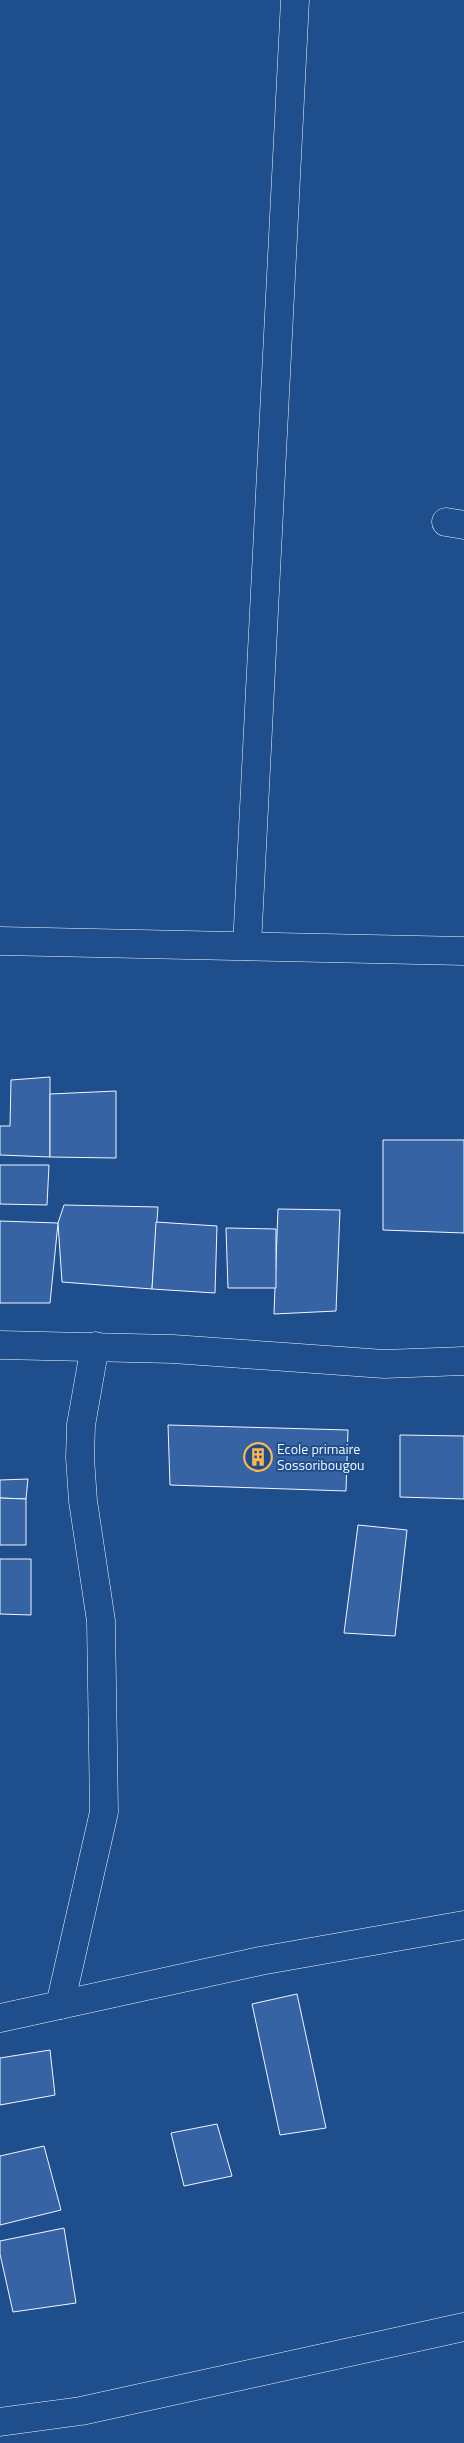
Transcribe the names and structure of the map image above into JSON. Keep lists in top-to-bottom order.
{
  "places": {
    "building": ["Ecole primaire Sossoribougou"]
  }
}
